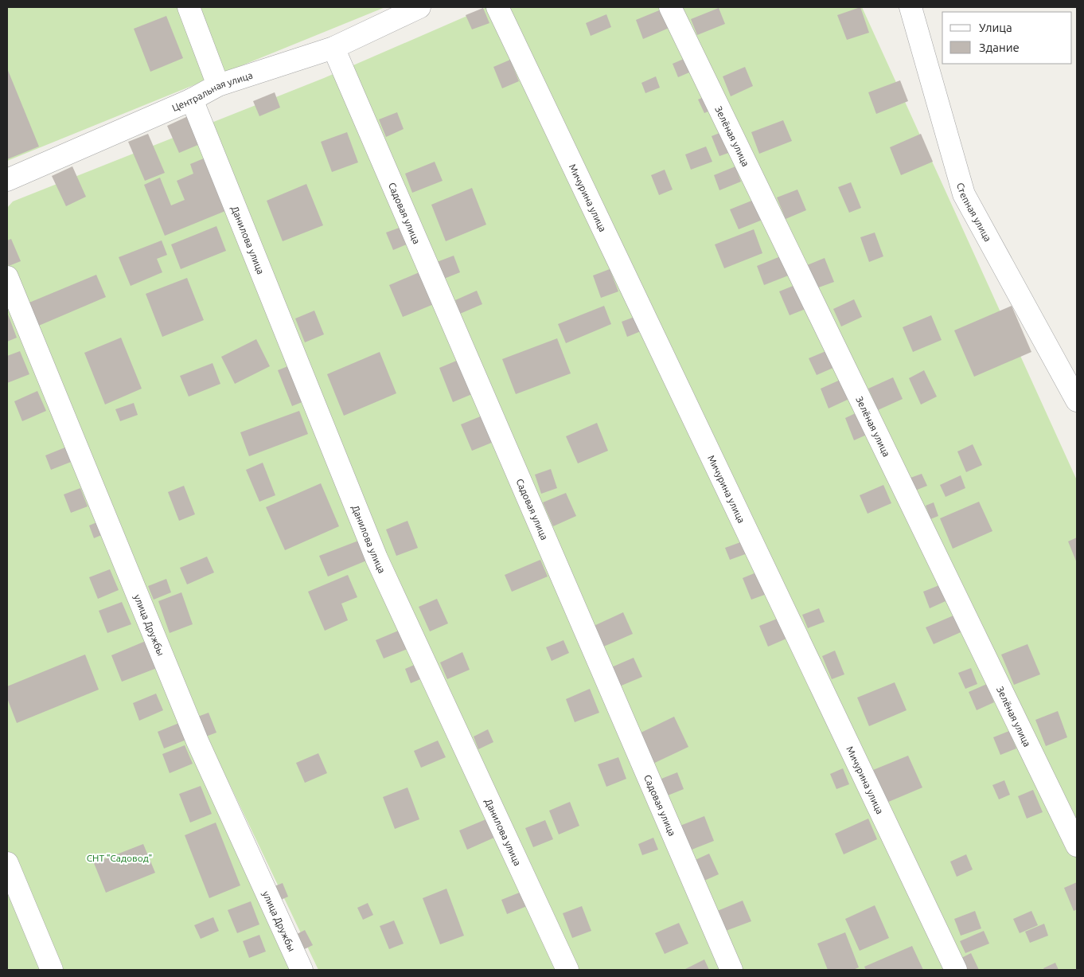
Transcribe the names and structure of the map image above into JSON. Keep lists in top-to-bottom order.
{
  "streets": {
    "street": [
      "Центральная улица",
      "Зелёная улица",
      "Мичурина улица",
      "Степная улица",
      "Садовая улица",
      "Данилова улица",
      "улица Дружбы"
    ]
  },
  "crossings": [
    ["Центральная улица", "Садовая улица"],
    ["Центральная улица", "Данилова улица"]
  ],
  "parks": ["СНТ \"Садовод\""],
  "legend": ["Улица", "Здание"]
}
